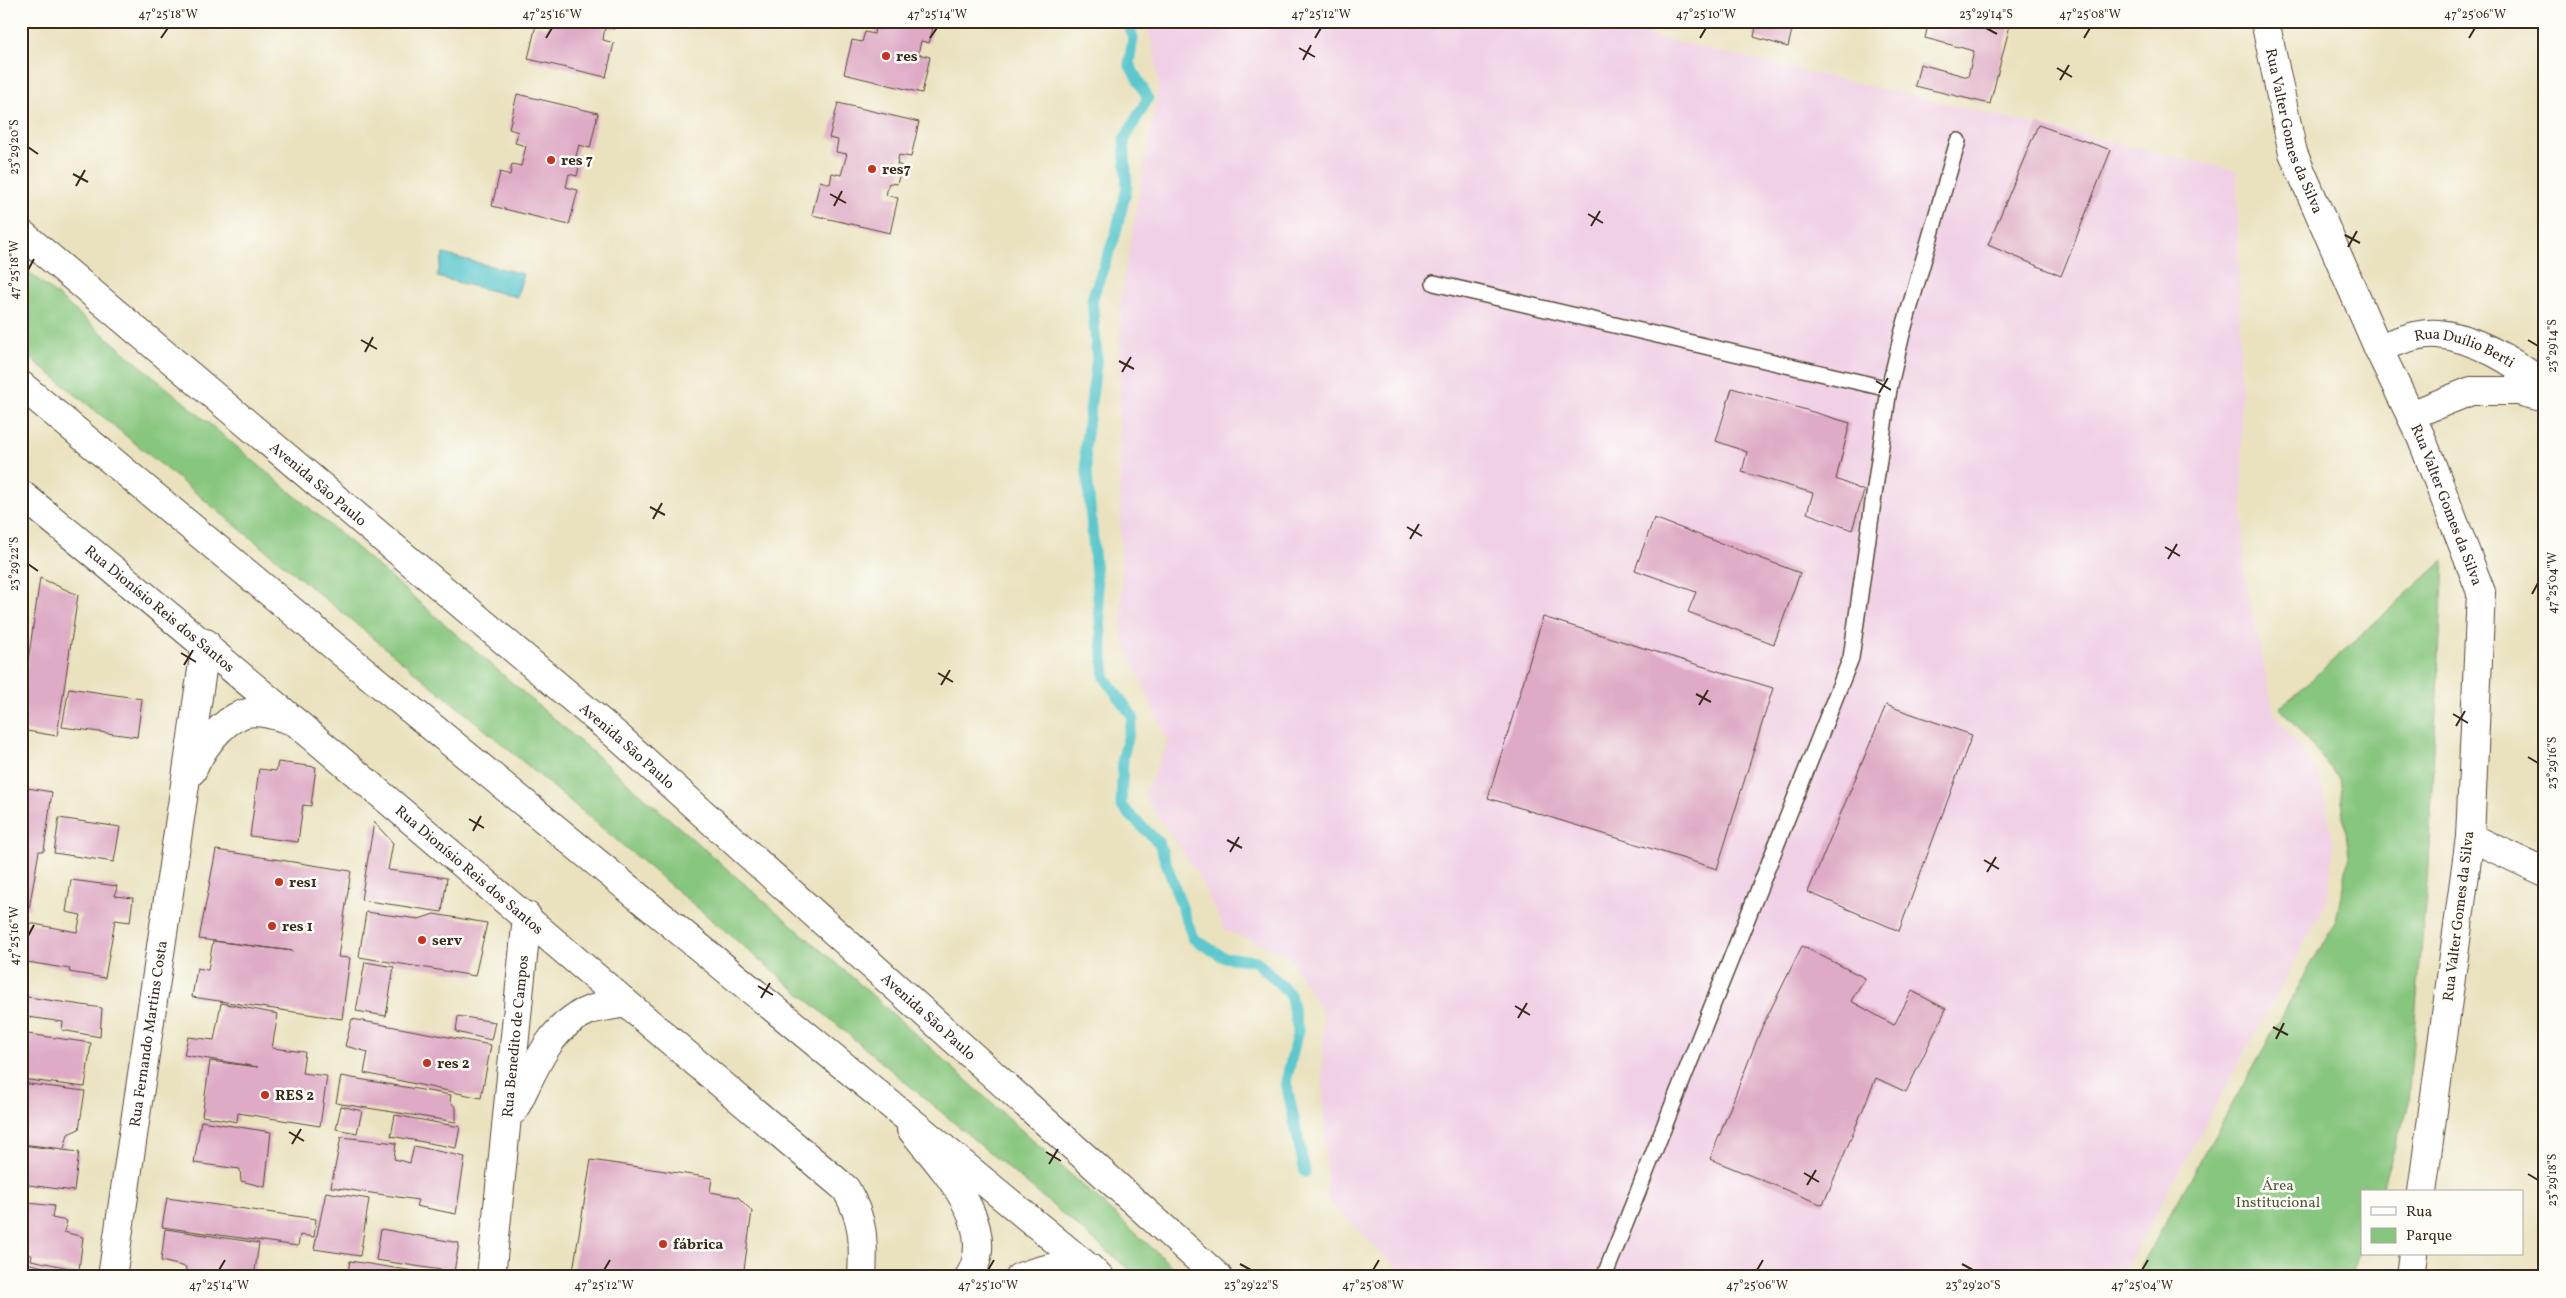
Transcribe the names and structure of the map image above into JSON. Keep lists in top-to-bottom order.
{
  "streets": {
    "street": [
      "Rua Valter Gomes da Silva",
      "Rua Duílio Berti",
      "Avenida São Paulo",
      "Rua Dionísio Reis dos Santos",
      "Rua Fernando Martins Costa",
      "Rua Benedito de Campos"
    ]
  },
  "crossings": [
    ["Rua Valter Gomes da Silva", "Rua Duílio Berti"],
    ["Rua Dionísio Reis dos Santos", "Rua Fernando Martins Costa"],
    ["Rua Dionísio Reis dos Santos", "Rua Benedito de Campos"]
  ],
  "parks": ["Área Institucional"],
  "places": [
    "res",
    "res 7",
    "res7",
    "res1",
    "res 1",
    "serv",
    "res 2",
    "RES 2",
    "fábrica"
  ],
  "legend": ["Rua", "Parque"],
  "coordinates": [
    "47°25'18\"W",
    "47°25'16\"W",
    "47°25'14\"W",
    "47°25'12\"W",
    "47°25'10\"W",
    "23°29'14\"S",
    "47°25'08\"W",
    "47°25'06\"W",
    "23°29'20\"S",
    "23°29'22\"S",
    "47°25'04\"W",
    "23°29'16\"S",
    "23°29'18\"S"
  ]
}
